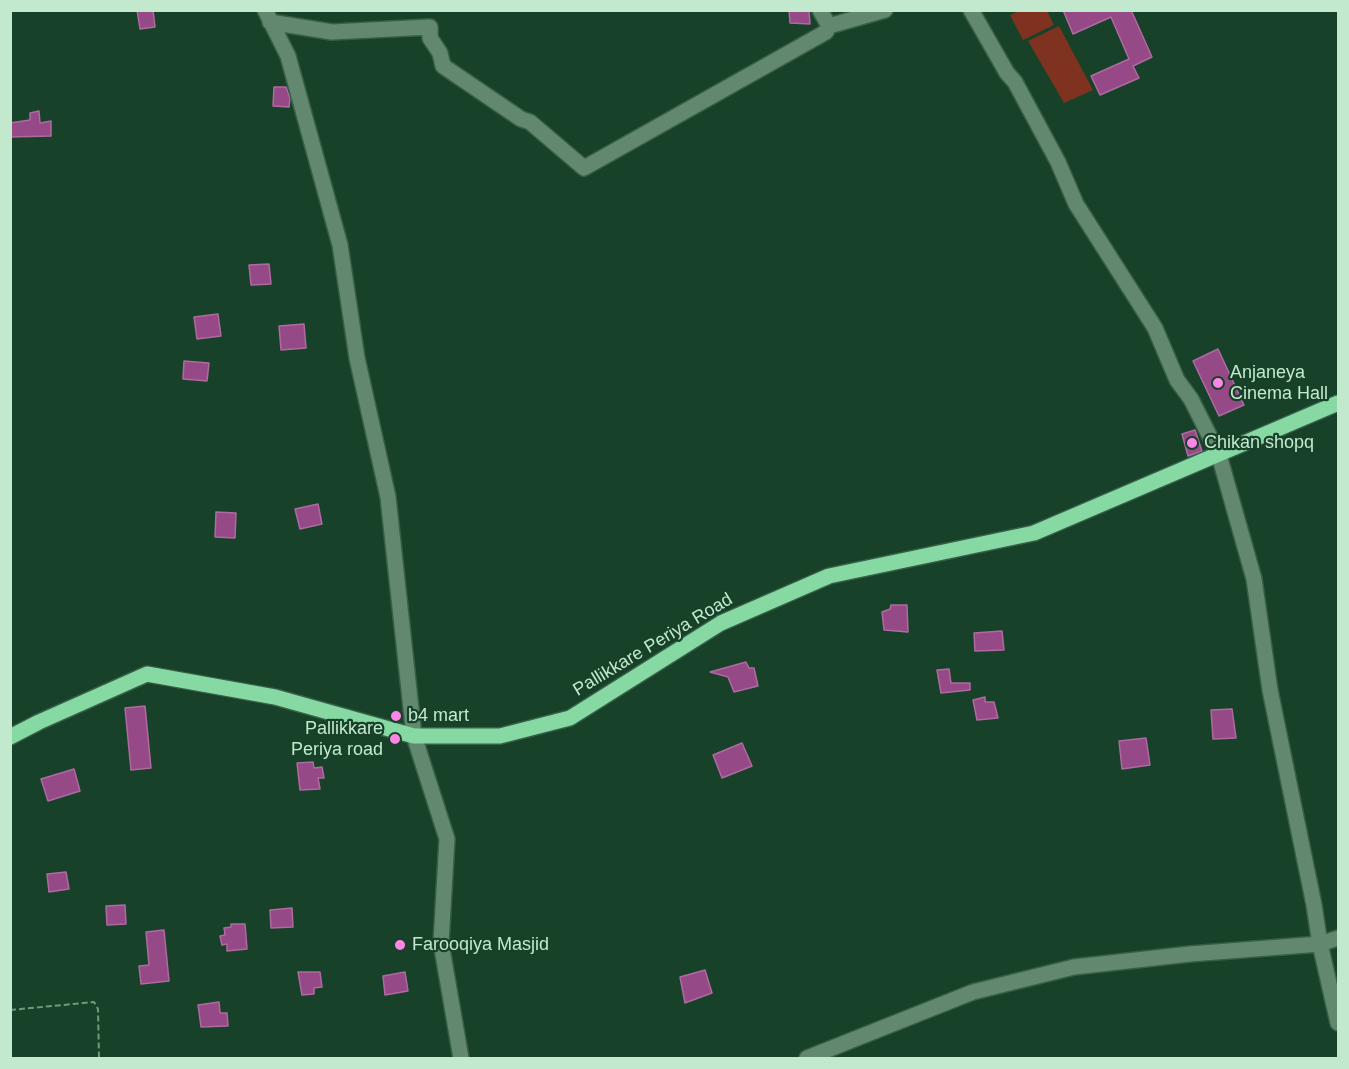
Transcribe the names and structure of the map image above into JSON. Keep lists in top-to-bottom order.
{
  "streets": {
    "main road": ["Pallikkare Periya Road"]
  },
  "places": [
    "Anjaneya Cinema Hall",
    "Chikan shopq",
    "b4 mart",
    "Pallikkare Periya road",
    "Farooqiya Masjid"
  ]
}
